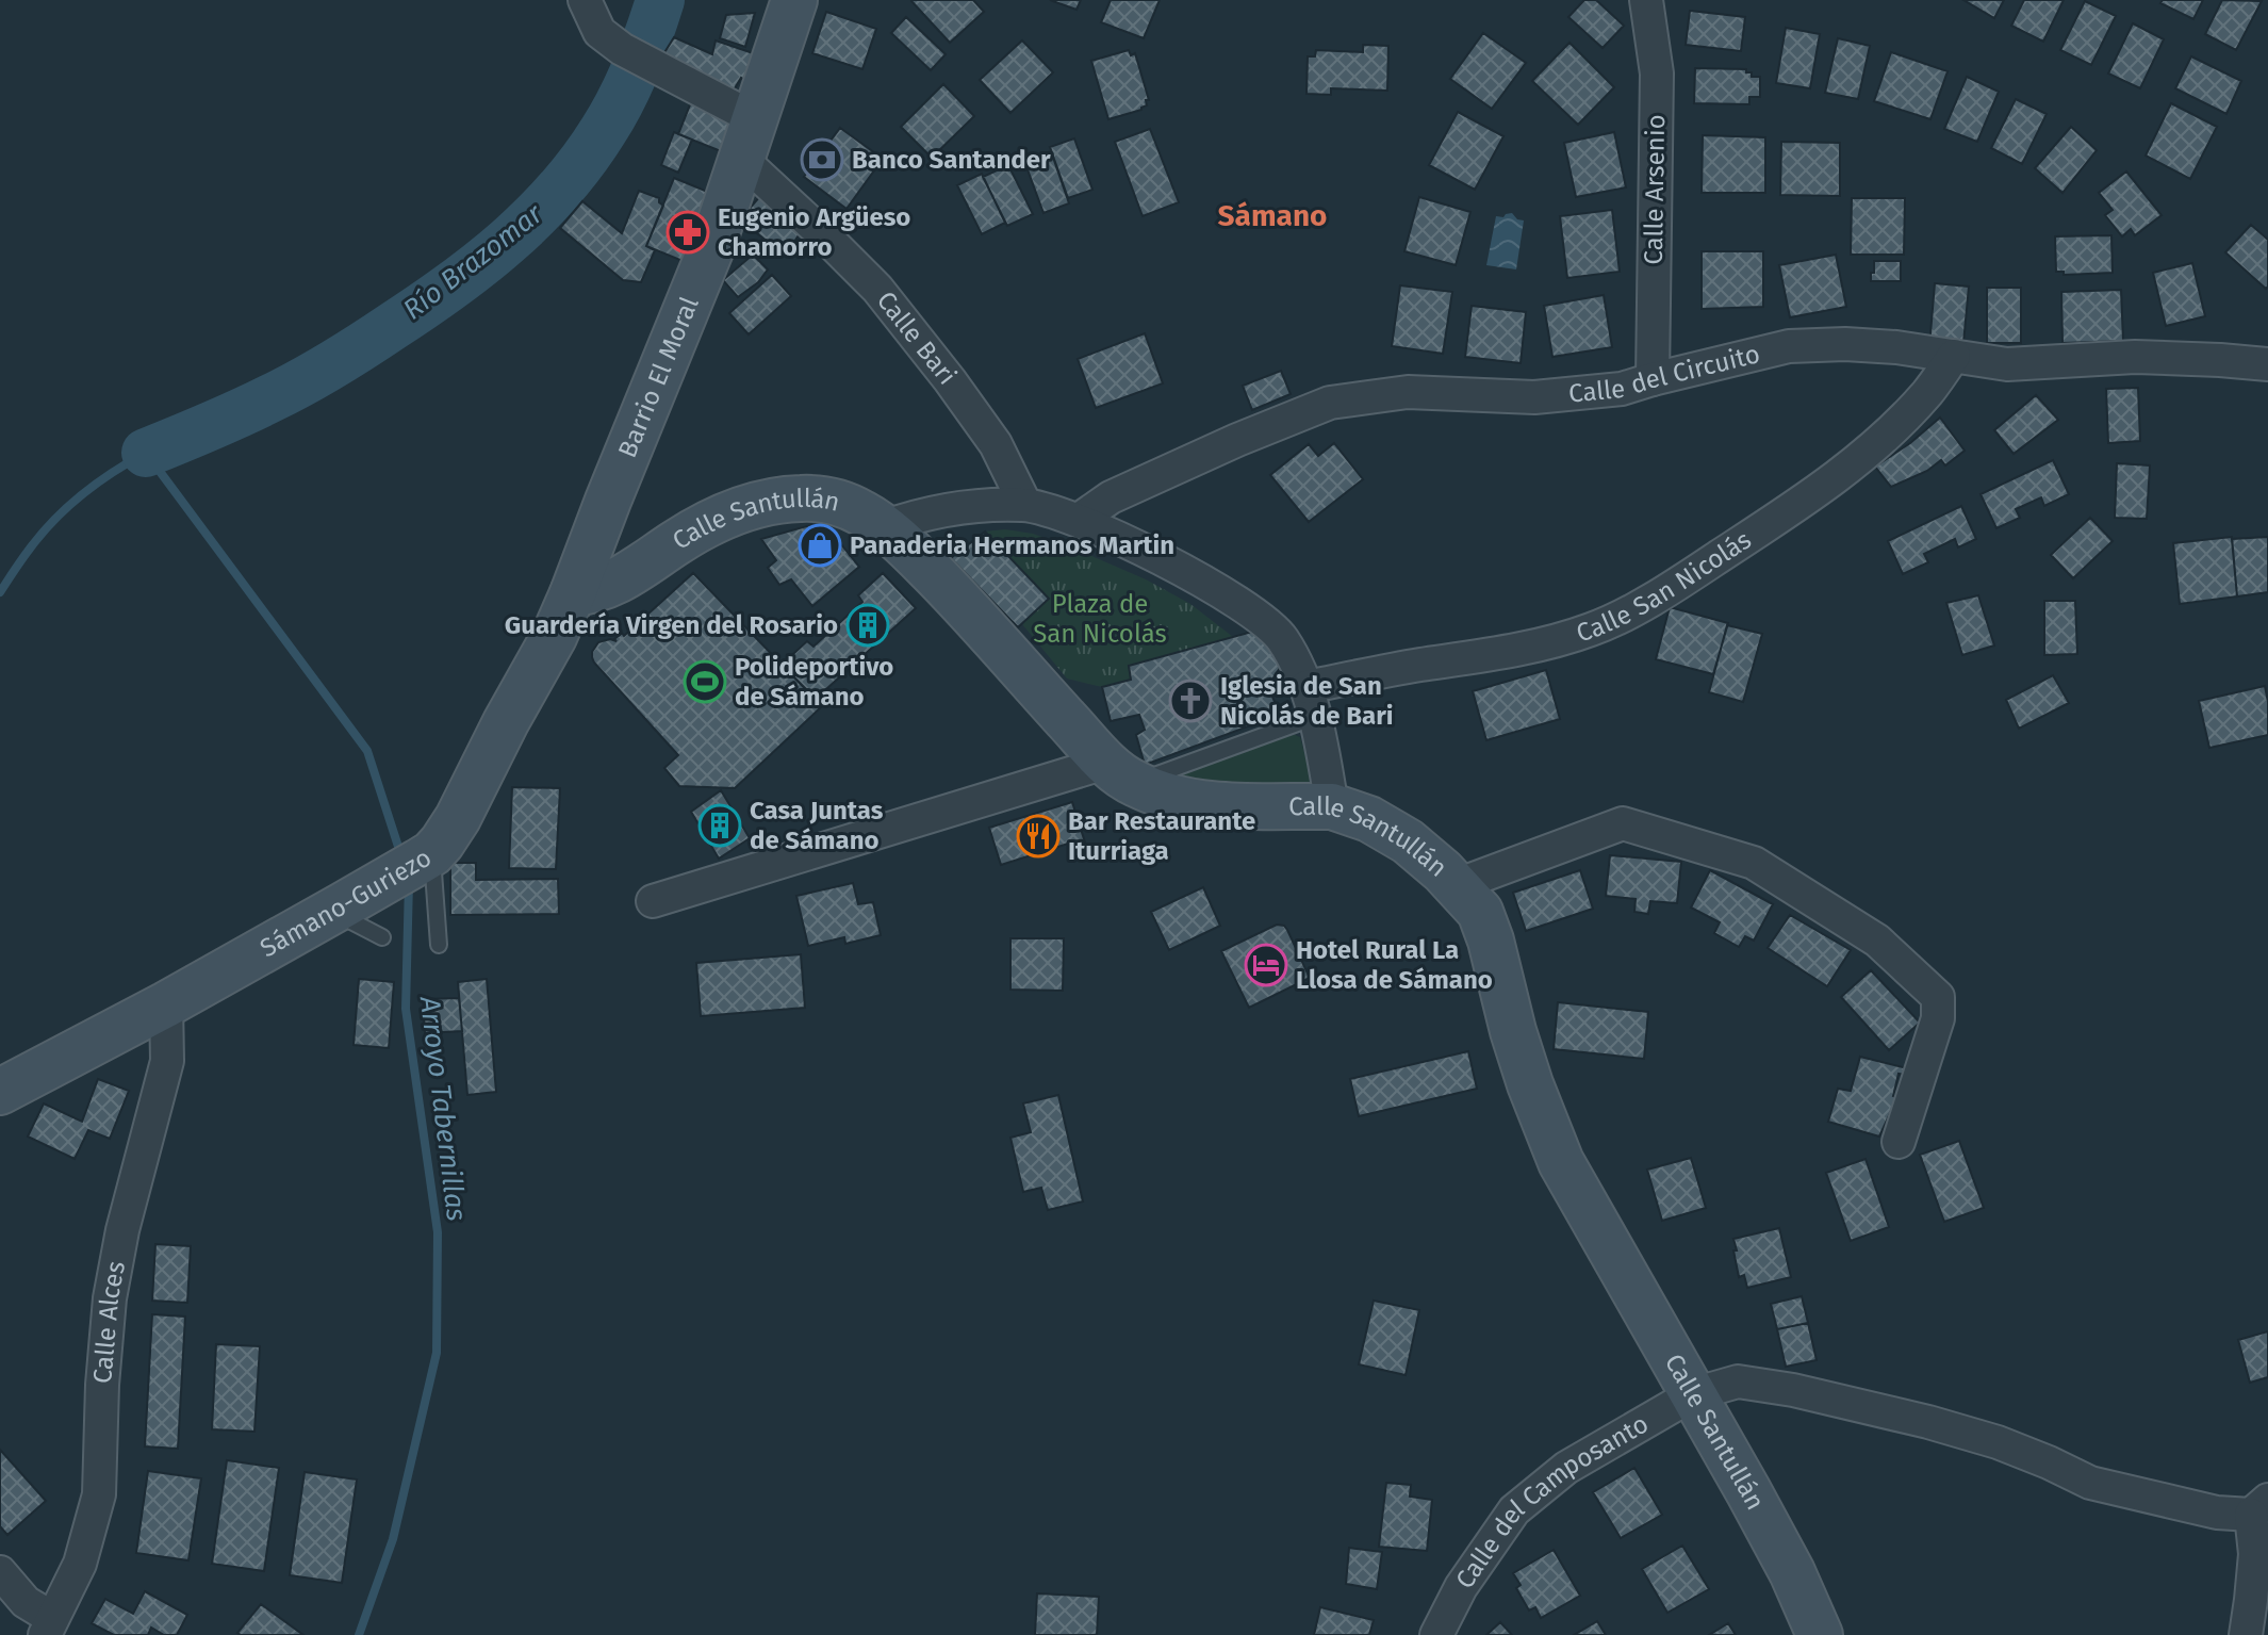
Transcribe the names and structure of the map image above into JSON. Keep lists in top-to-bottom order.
{
  "streets": {
    "street": [
      "Calle Arsenio",
      "Calle Bari",
      "Calle del Circuito",
      "Barrio El Moral",
      "Calle Santullán",
      "Calle San Nicolás",
      "Sámano-Guriezo",
      "Calle Alces",
      "Calle del Camposanto"
    ]
  },
  "crossings": [
    ["Calle Arsenio", "Calle del Circuito"],
    ["Calle Bari", "Barrio El Moral"],
    ["Calle del Circuito", "Calle San Nicolás"],
    ["Barrio El Moral", "Calle Santullán"],
    ["Barrio El Moral", "Sámano-Guriezo"],
    ["Calle Santullán", "Sámano-Guriezo"],
    ["Calle Santullán", "Calle del Camposanto"],
    ["Sámano-Guriezo", "Calle Alces"]
  ],
  "districts": ["Sámano"],
  "water": ["Río Brazomar", "Arroyo Tabernillas"],
  "parks": ["Plaza de San Nicolás"],
  "places": {
    "bank": ["Banco Santander"],
    "pharmacy": ["Eugenio Argüeso Chamorro"],
    "shop": ["Panaderia Hermanos Martin"],
    "building": ["Guardería Virgen del Rosario", "Casa Juntas de Sámano"],
    "sports": ["Polideportivo de Sámano"],
    "church": ["Iglesia de San Nicolás de Bari"],
    "restaurant": ["Bar Restaurante Iturriaga"],
    "hotel": ["Hotel Rural La Llosa de Sámano"]
  }
}
